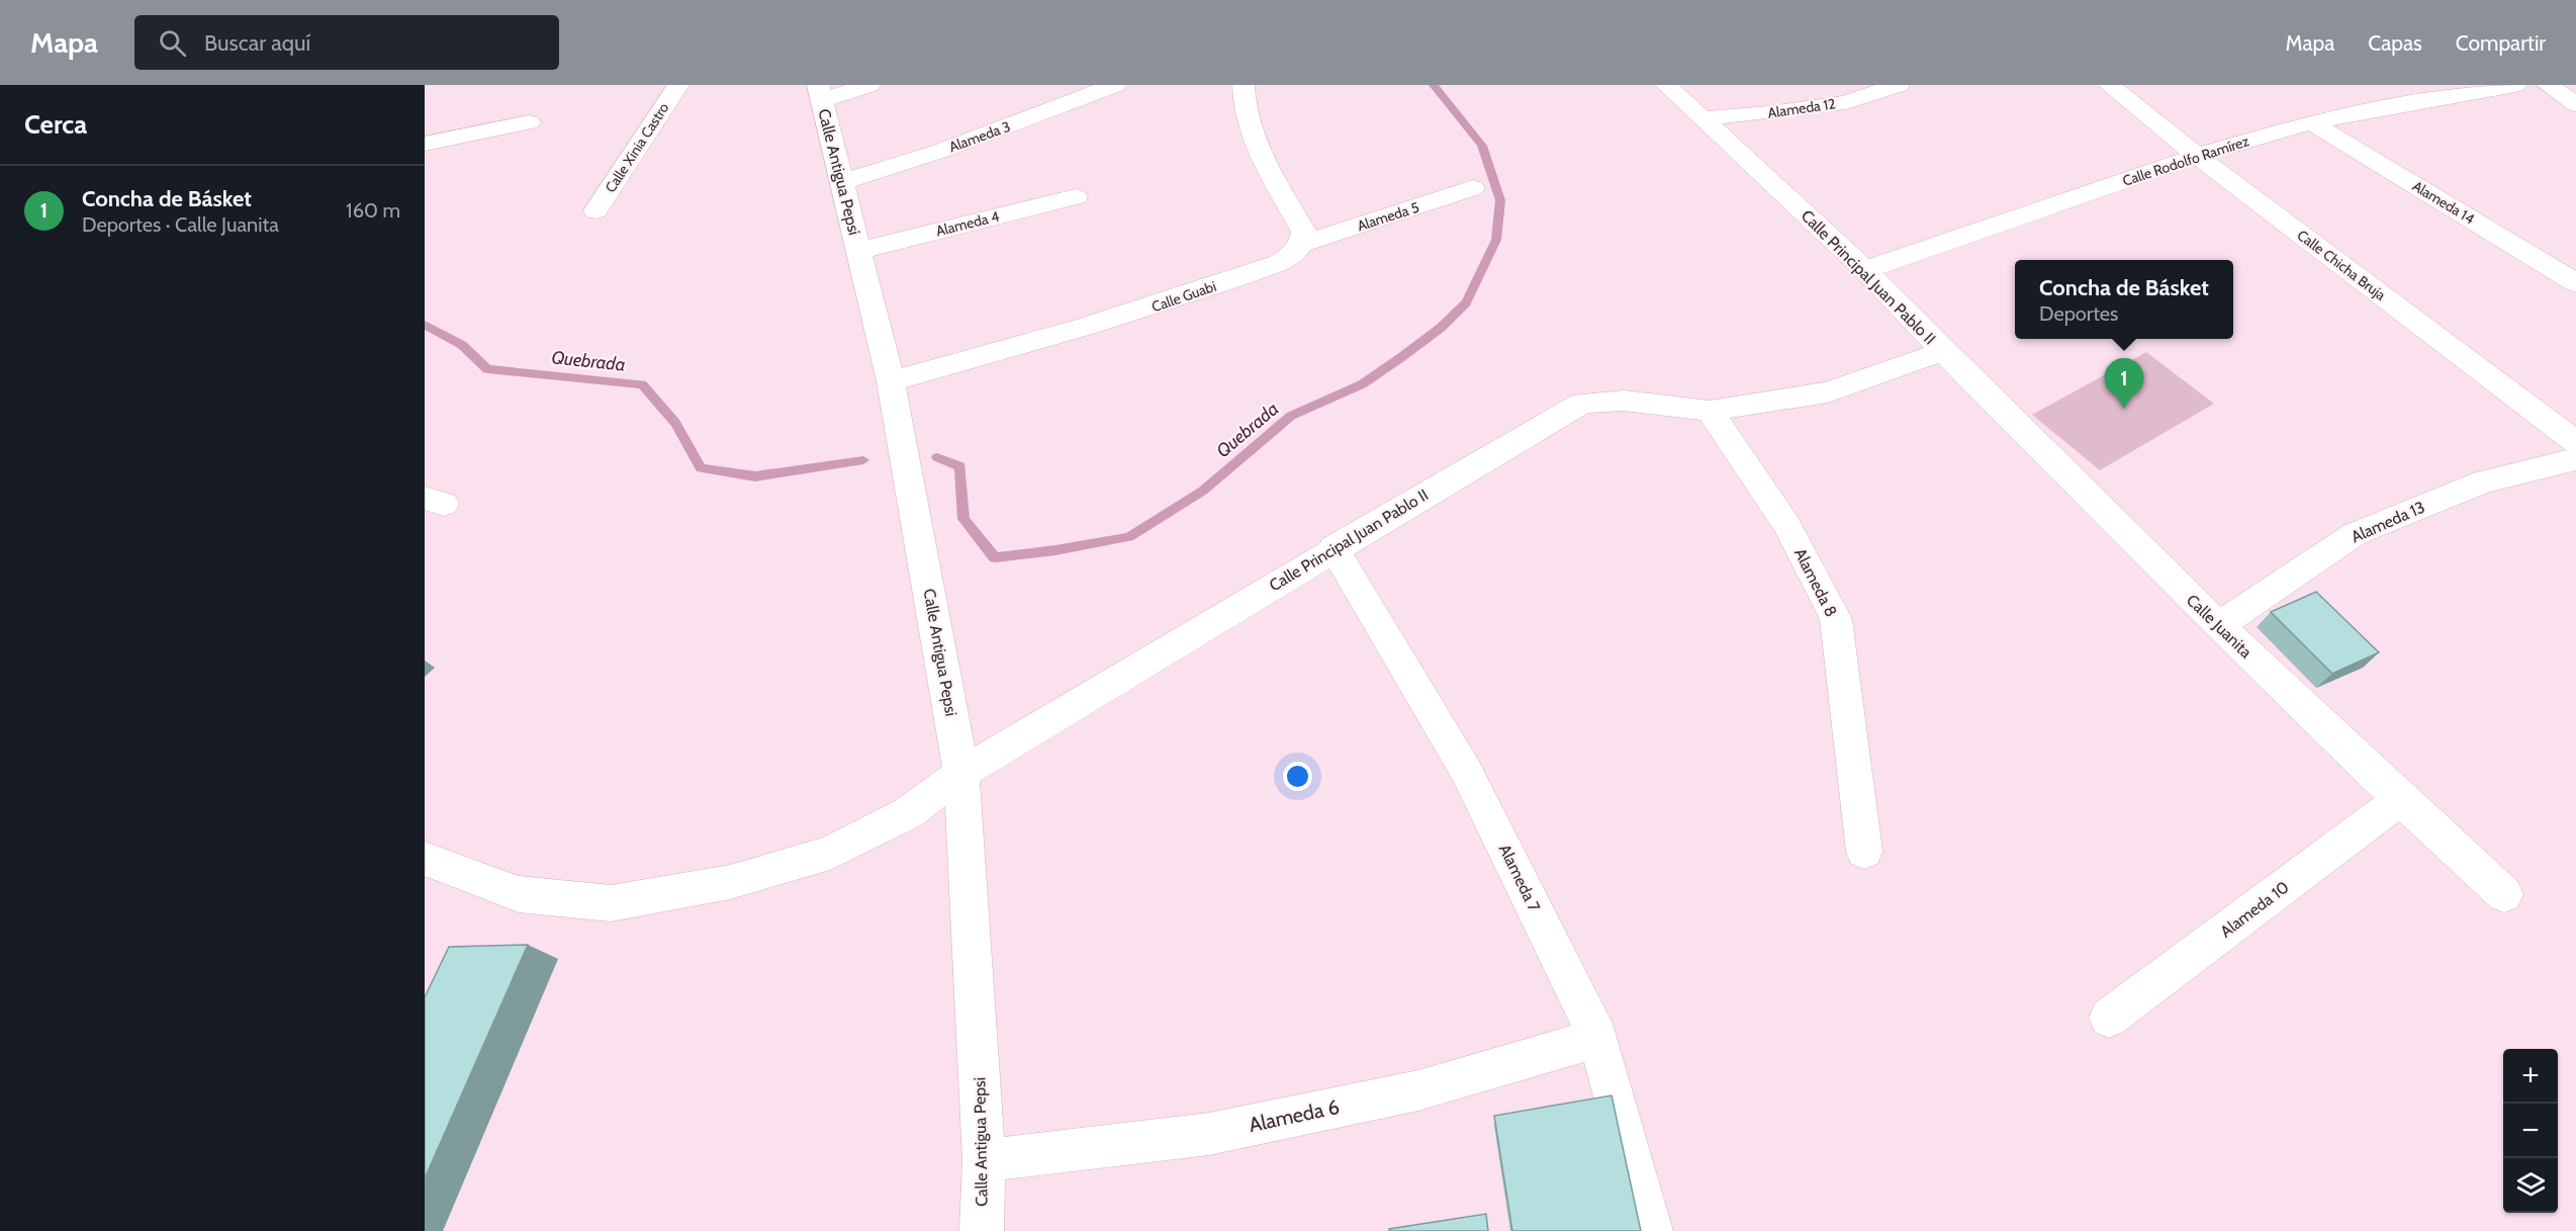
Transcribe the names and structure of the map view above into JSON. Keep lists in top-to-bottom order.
{
  "streets": {
    "street": [
      "Alameda 12",
      "Alameda 3",
      "Calle Xinia Castro",
      "Calle Rodolfo Ramírez",
      "Calle Antigua Pepsi",
      "Alameda 14",
      "Alameda 5",
      "Alameda 4",
      "Calle Chicha Bruja",
      "Calle Principal Juan Pablo II",
      "Calle Guabi",
      "Alameda 13",
      "Alameda 8",
      "Calle Juanita",
      "Alameda 7",
      "Alameda 10",
      "Alameda 6"
    ]
  },
  "crossings": [
    ["Alameda 12", "Calle Principal Juan Pablo II"],
    ["Alameda 3", "Calle Antigua Pepsi"],
    ["Calle Rodolfo Ramírez", "Alameda 14"],
    ["Calle Rodolfo Ramírez", "Calle Chicha Bruja"],
    ["Calle Rodolfo Ramírez", "Calle Principal Juan Pablo II"],
    ["Calle Antigua Pepsi", "Alameda 4"],
    ["Calle Antigua Pepsi", "Calle Principal Juan Pablo II"],
    ["Calle Antigua Pepsi", "Calle Guabi"],
    ["Calle Antigua Pepsi", "Alameda 6"],
    ["Alameda 5", "Calle Guabi"],
    ["Calle Principal Juan Pablo II", "Alameda 8"],
    ["Calle Principal Juan Pablo II", "Calle Juanita"],
    ["Calle Principal Juan Pablo II", "Alameda 7"],
    ["Alameda 13", "Calle Juanita"],
    ["Calle Juanita", "Alameda 10"],
    ["Alameda 7", "Alameda 6"]
  ],
  "water": ["Quebrada"],
  "page": {
    "header": "Mapa",
    "search": "Buscar aquí",
    "nav": ["Mapa", "Capas", "Compartir"],
    "heading": "Cerca",
    "list": [
      {
        "mark": "1",
        "name": "Concha de Básket",
        "note": "Deportes · Calle Juanita",
        "value": "160 m"
      }
    ],
    "popup": ["Concha de Básket", "Deportes"],
    "pins": "1",
    "map_buttons": ["+", "−"]
  }
}
